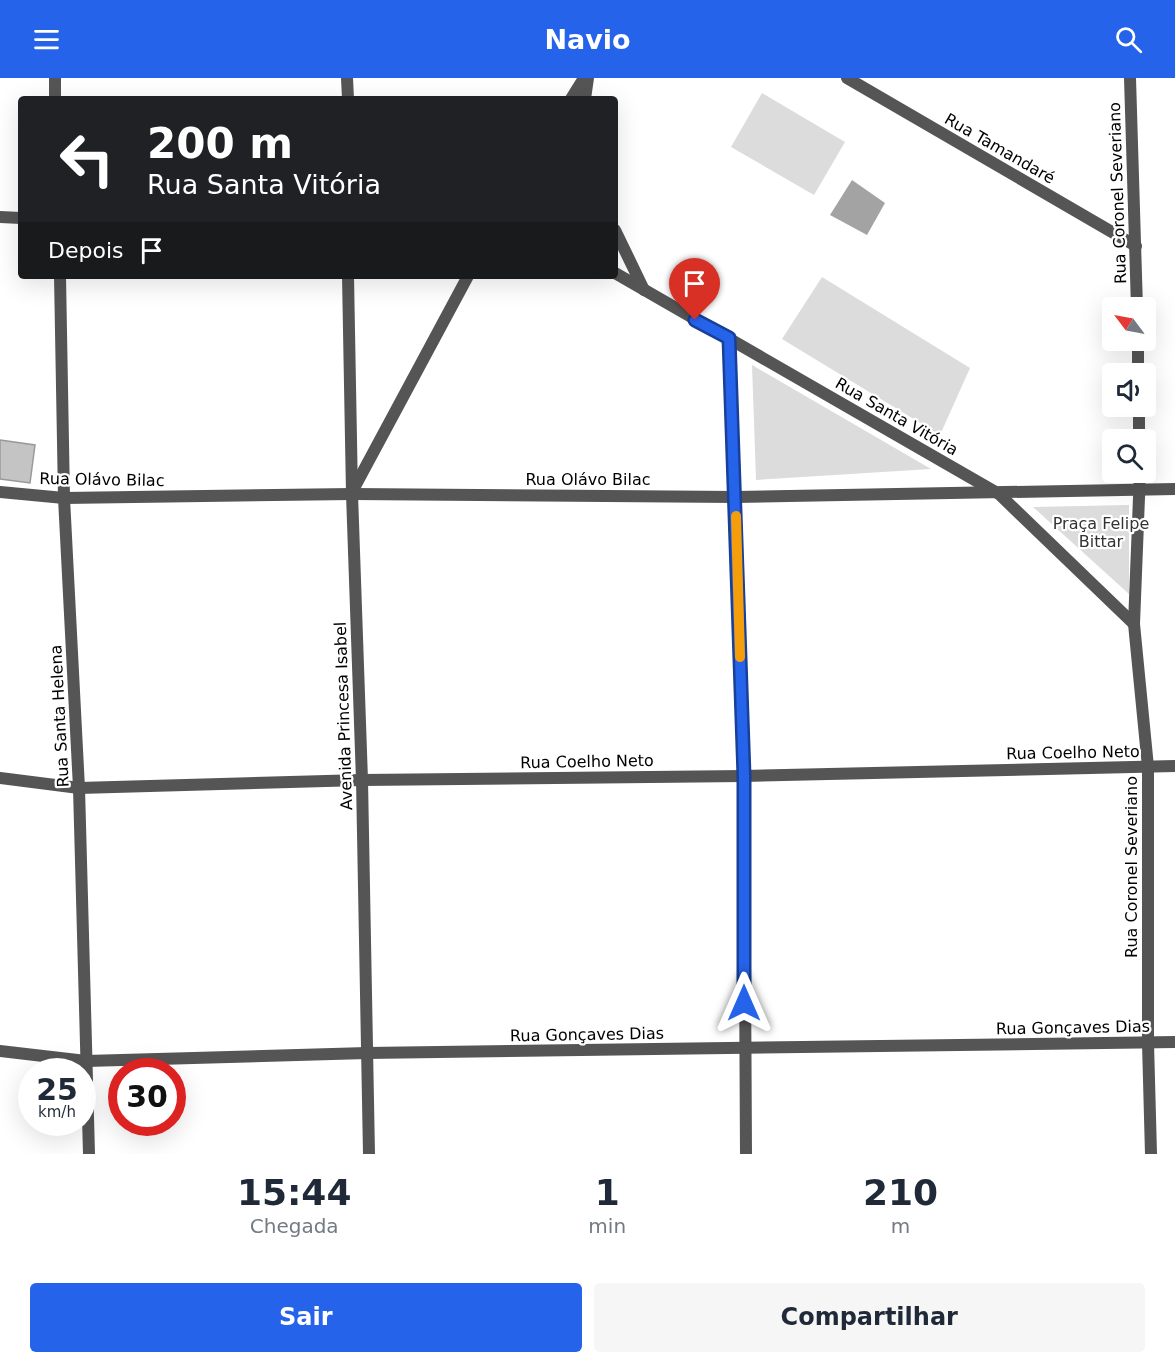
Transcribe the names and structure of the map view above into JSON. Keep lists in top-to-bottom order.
{
  "streets": {
    "street": [
      "Rua Tamandaré",
      "Rua Coronel Severiano",
      "Rua Santa Vitória",
      "Rua Olávo Bilac",
      "Rua Santa Helena",
      "Avenida Princesa Isabel",
      "Rua Coelho Neto",
      "Rua Gonçaves Dias"
    ]
  },
  "crossings": [
    ["Rua Tamandaré", "Rua Coronel Severiano"],
    ["Rua Coronel Severiano", "Rua Santa Vitória"],
    ["Rua Coronel Severiano", "Rua Olávo Bilac"],
    ["Rua Coronel Severiano", "Rua Coelho Neto"],
    ["Rua Coronel Severiano", "Rua Gonçaves Dias"],
    ["Rua Santa Vitória", "Rua Olávo Bilac"],
    ["Rua Olávo Bilac", "Rua Santa Helena"],
    ["Rua Olávo Bilac", "Avenida Princesa Isabel"],
    ["Rua Santa Helena", "Rua Coelho Neto"],
    ["Avenida Princesa Isabel", "Rua Coelho Neto"],
    ["Avenida Princesa Isabel", "Rua Gonçaves Dias"]
  ],
  "parks": ["Praça Felipe Bittar"],
  "north": "top left",
  "page": {
    "header": "Navio",
    "turn": ["200 m", "Rua Santa Vitória"],
    "then": "Depois",
    "speed": "25 km/h",
    "limit": "30",
    "eta": [
      "15:44",
      "Chegada",
      "1",
      "min",
      "210",
      "m"
    ],
    "buttons": ["Sair", "Compartilhar"]
  }
}
